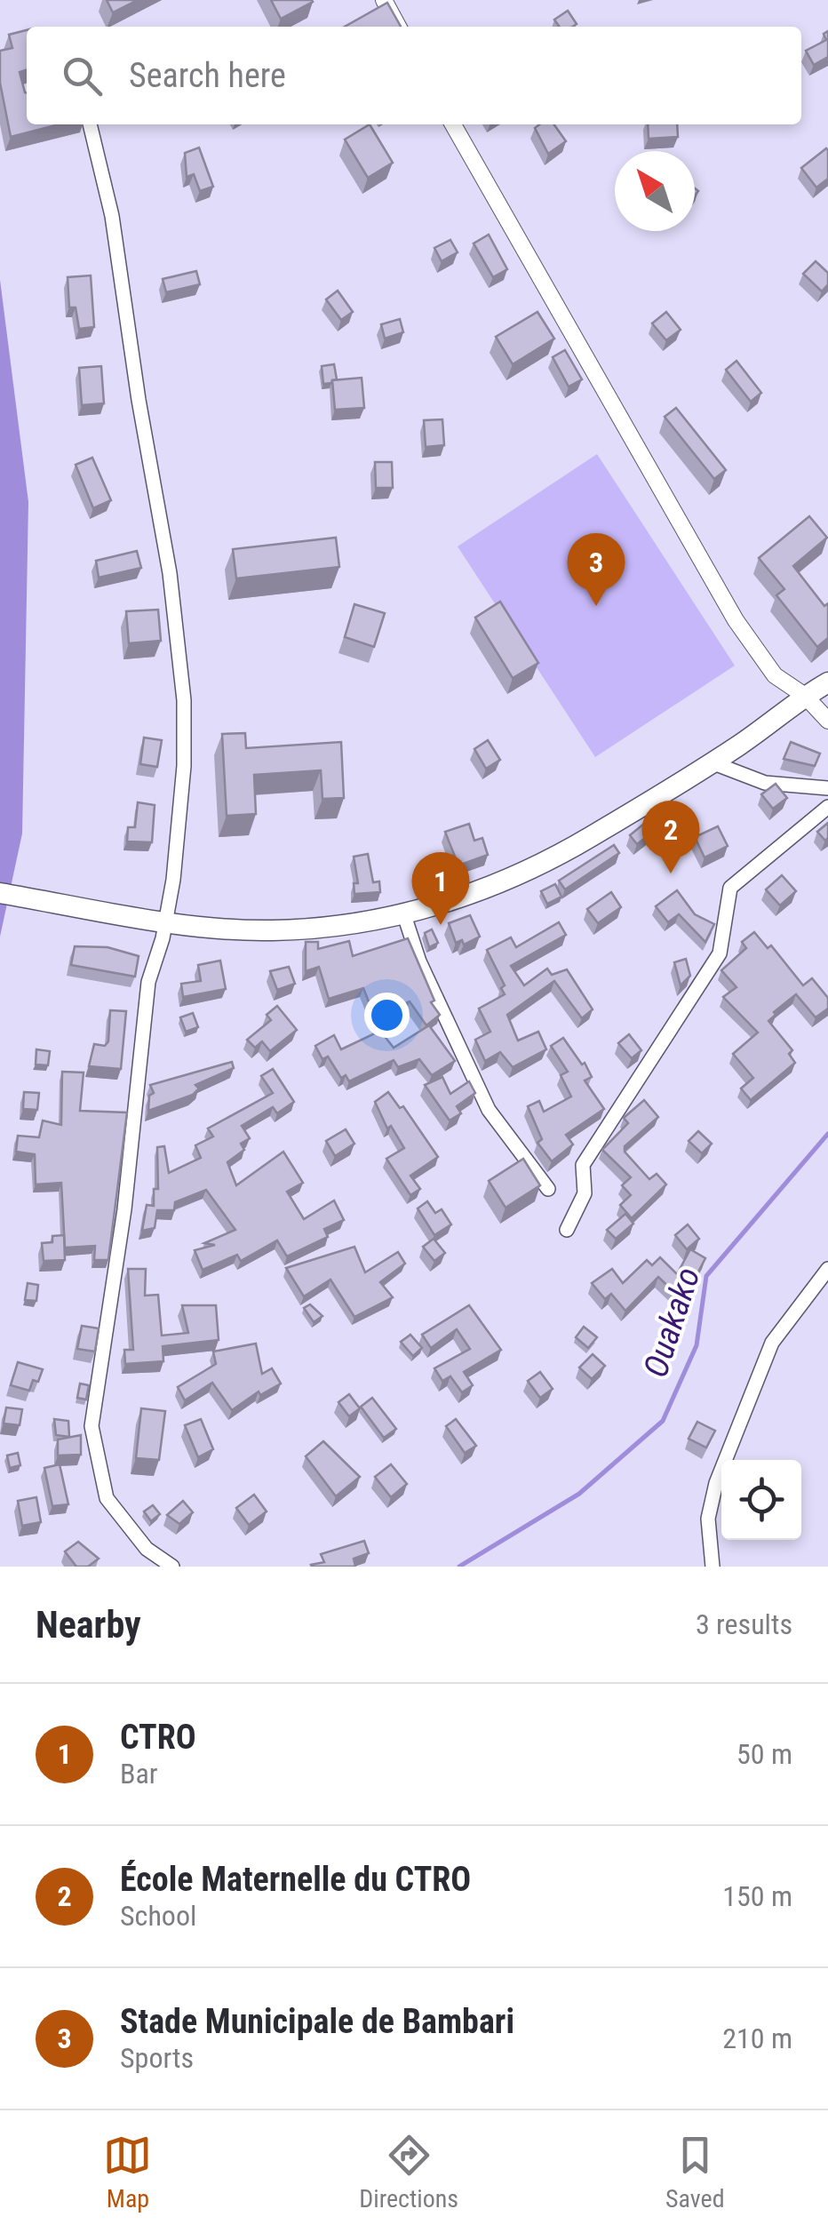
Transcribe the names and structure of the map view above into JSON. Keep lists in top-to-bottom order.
{
  "water": ["Ouakako"],
  "north": "top left",
  "page": {
    "search": "Search here",
    "pins": ["3", "2", "1"],
    "heading": ["Nearby", "3 results"],
    "list": [
      {
        "mark": "1",
        "name": "CTRO",
        "note": "Bar",
        "value": "50 m"
      },
      {
        "mark": "2",
        "name": "École Maternelle du CTRO",
        "note": "School",
        "value": "150 m"
      },
      {
        "mark": "3",
        "name": "Stade Municipale de Bambari",
        "note": "Sports",
        "value": "210 m"
      }
    ],
    "nav": ["Map", "Directions", "Saved"]
  }
}
